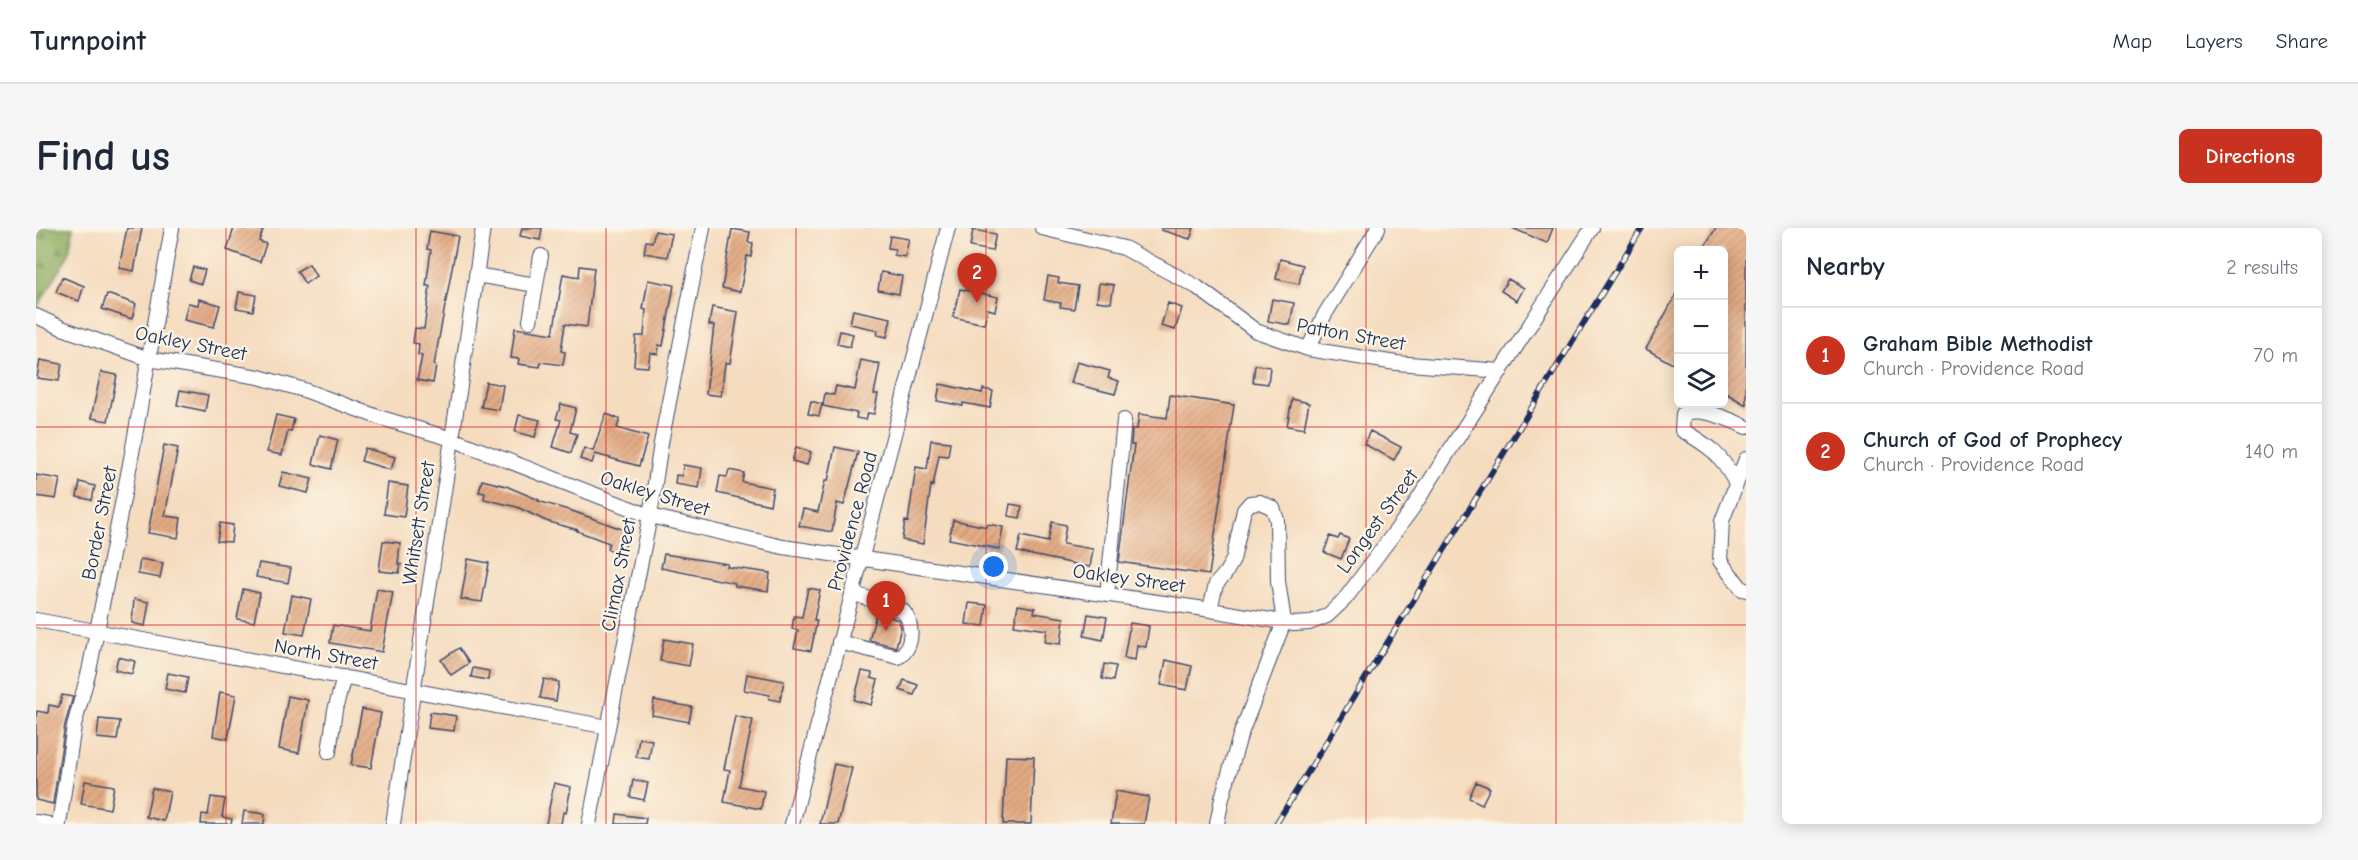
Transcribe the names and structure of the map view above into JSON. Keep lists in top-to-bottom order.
{
  "streets": {
    "street": [
      "Patton Street",
      "Oakley Street",
      "Providence Road",
      "Longest Street",
      "Border Street",
      "Whitsett Street",
      "Climax Street",
      "North Street"
    ]
  },
  "crossings": [
    ["Patton Street", "Longest Street"],
    ["Oakley Street", "Providence Road"],
    ["Oakley Street", "Longest Street"],
    ["Oakley Street", "Border Street"],
    ["Oakley Street", "Whitsett Street"],
    ["Oakley Street", "Climax Street"],
    ["Border Street", "North Street"],
    ["Whitsett Street", "North Street"],
    ["Climax Street", "North Street"]
  ],
  "page": {
    "header": "Turnpoint",
    "nav": ["Map", "Layers", "Share"],
    "buttons": "Directions",
    "title": "Find us",
    "heading": ["Nearby", "2 results"],
    "map_buttons": ["+", "−"],
    "pins": ["2", "1"],
    "list": [
      {
        "mark": "1",
        "name": "Graham Bible Methodist",
        "note": "Church · Providence Road",
        "value": "70 m"
      },
      {
        "mark": "2",
        "name": "Church of God of Prophecy",
        "note": "Church · Providence Road",
        "value": "140 m"
      }
    ]
  }
}
